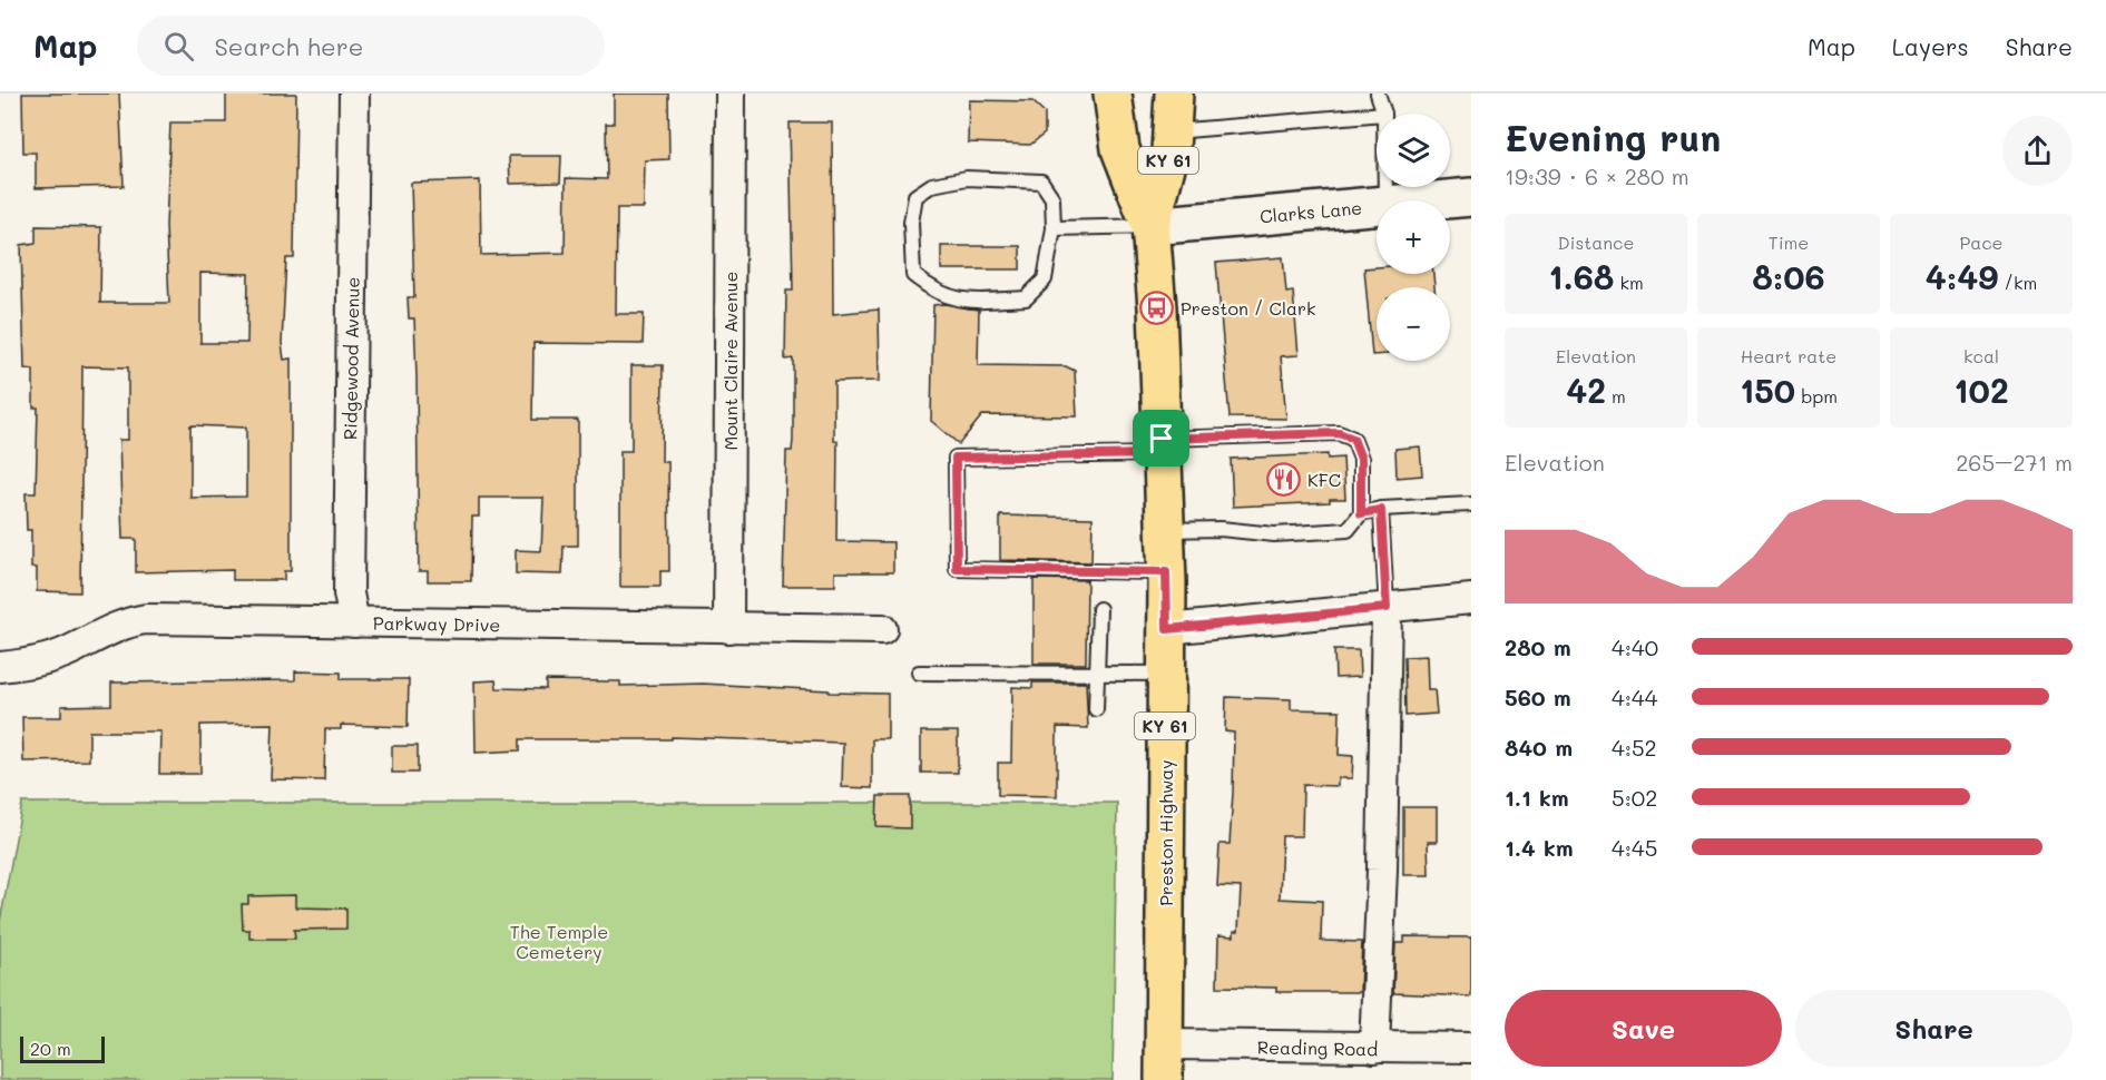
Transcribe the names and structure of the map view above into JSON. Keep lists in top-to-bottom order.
{
  "streets": {
    "main road": ["KY 61", "Preston Highway"],
    "street": [
      "Clarks Lane",
      "Ridgewood Avenue",
      "Mount Claire Avenue",
      "Parkway Drive",
      "Reading Road"
    ]
  },
  "crossings": [
    ["KY 61", "Clarks Lane"],
    ["KY 61", "Preston Highway"],
    ["Clarks Lane", "Preston Highway"],
    ["Ridgewood Avenue", "Parkway Drive"],
    ["Mount Claire Avenue", "Parkway Drive"],
    ["Preston Highway", "Reading Road"]
  ],
  "parks": ["The Temple Cemetery"],
  "places": {
    "bus stop": ["Preston / Clark"],
    "restaurant": ["KFC"]
  },
  "scale_bar": "20 m",
  "page": {
    "header": "Map",
    "search": "Search here",
    "nav": ["Map", "Layers", "Share"],
    "heading": ["Evening run", "19:39 · 6 × 280 m"],
    "map_buttons": ["+", "−"],
    "stats": [
      ["Distance", "1.68 km"],
      ["Time", "8:06"],
      ["Pace", "4:49 /km"],
      ["Elevation", "42 m"],
      ["Heart rate", "150 bpm"],
      ["kcal", "102"]
    ],
    "chart": ["Elevation", "265–271 m"],
    "list": [
      {
        "name": "280 m",
        "note": "4:40"
      },
      {
        "name": "560 m",
        "note": "4:44"
      },
      {
        "name": "840 m",
        "note": "4:52"
      },
      {
        "name": "1.1 km",
        "note": "5:02"
      },
      {
        "name": "1.4 km",
        "note": "4:45"
      }
    ],
    "buttons": ["Save", "Share"],
    "scale": "20 m"
  }
}
